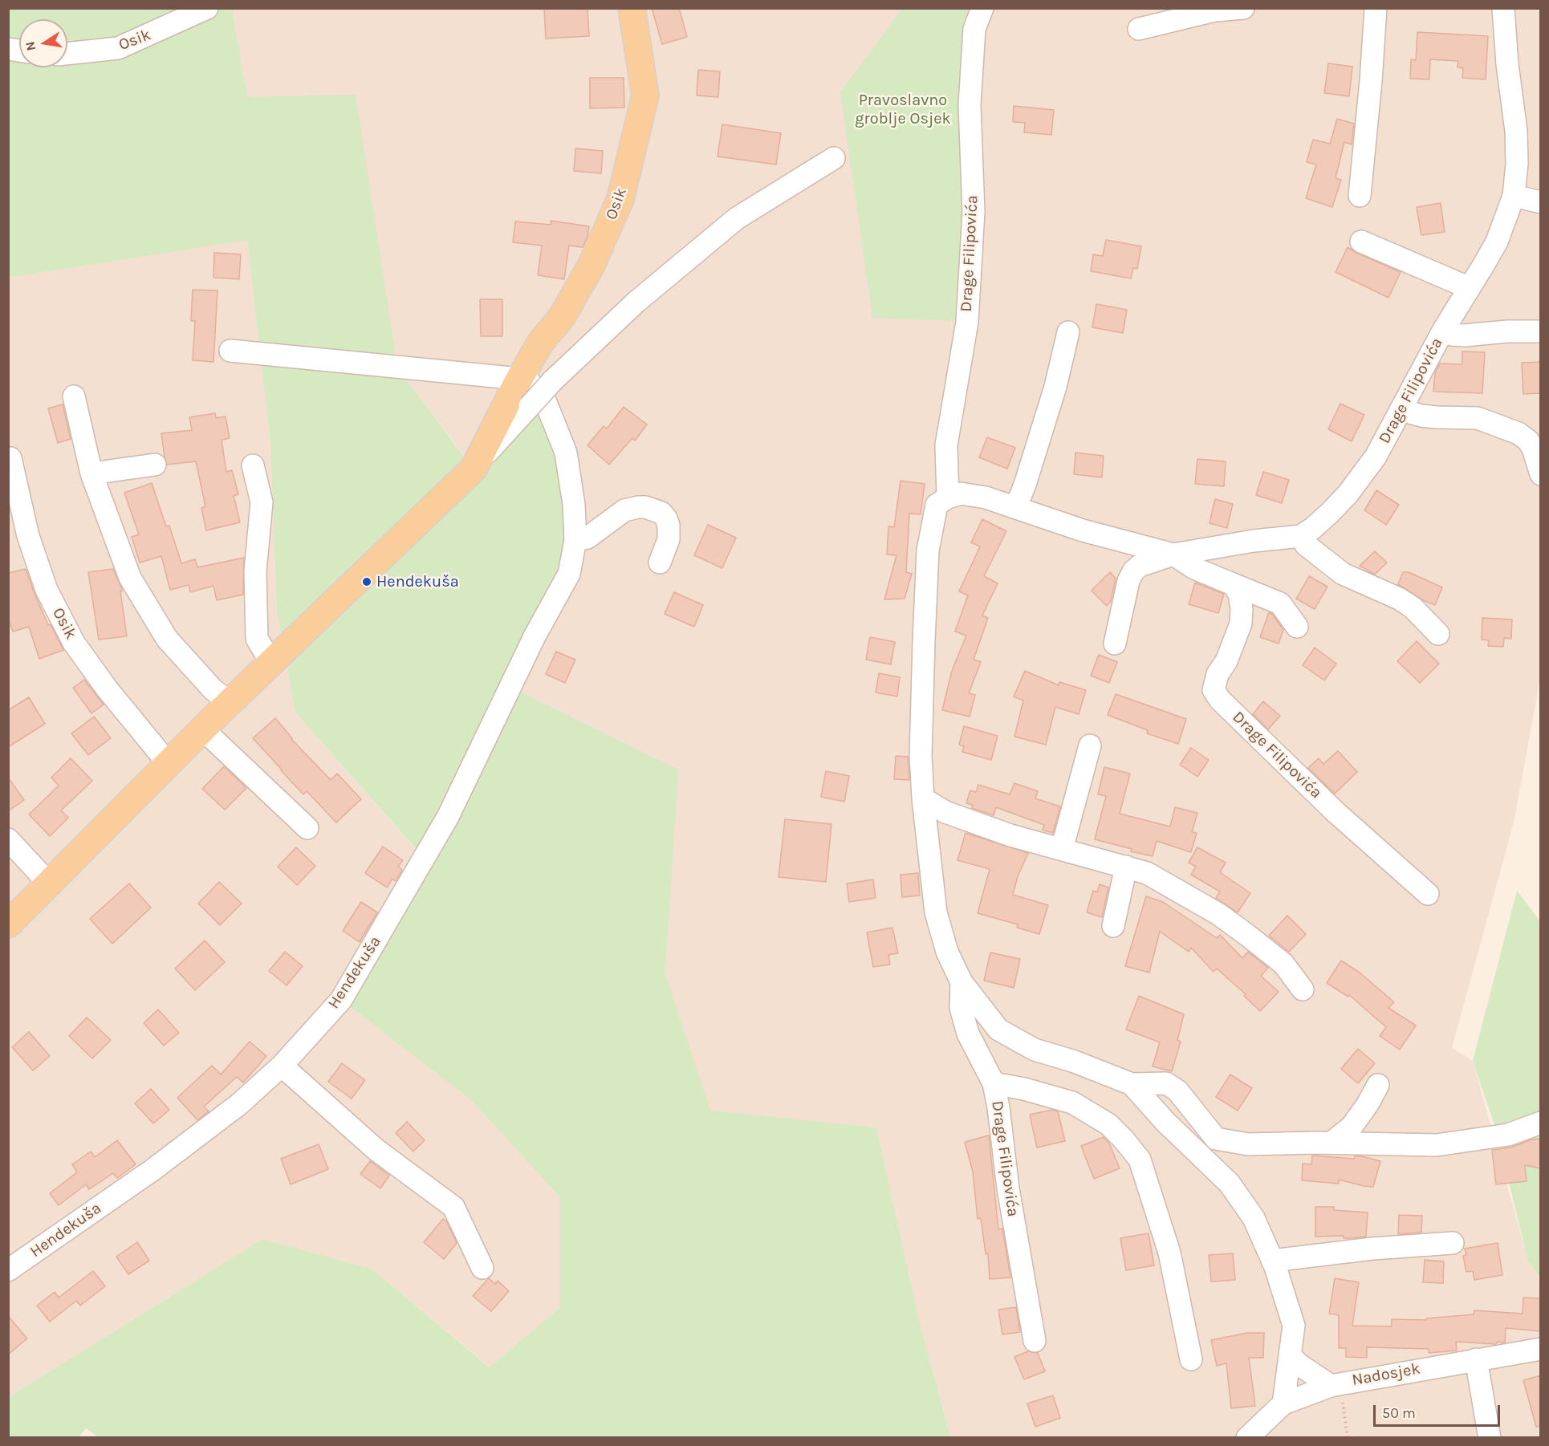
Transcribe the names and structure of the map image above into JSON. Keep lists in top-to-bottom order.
{
  "streets": {
    "main road": ["Osik"],
    "street": ["Drage Filipovića", "Hendekuša", "Nadosjek"]
  },
  "crossings": [
    ["Osik", "Hendekuša"],
    ["Drage Filipovića", "Nadosjek"]
  ],
  "parks": ["Pravoslavno groblje Osjek"],
  "places": ["Hendekuša"],
  "scale_bar": "50 m",
  "north": "left"
}
